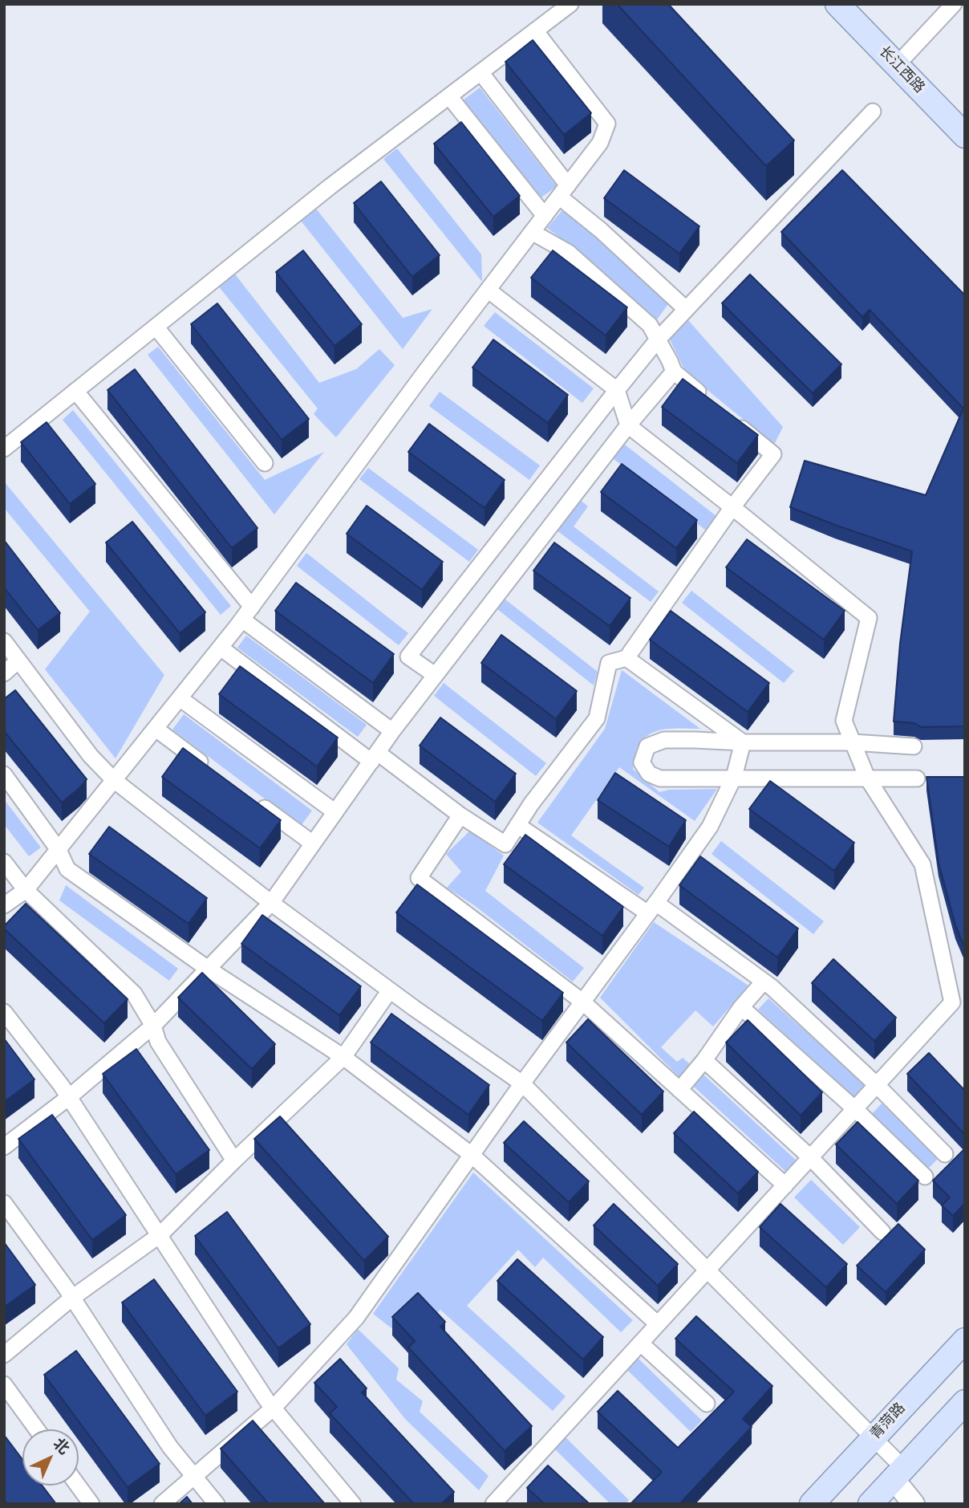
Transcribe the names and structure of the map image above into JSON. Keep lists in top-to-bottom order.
{
  "streets": {
    "main road": ["长江西路", "青菏路"]
  },
  "north": "top right"
}
